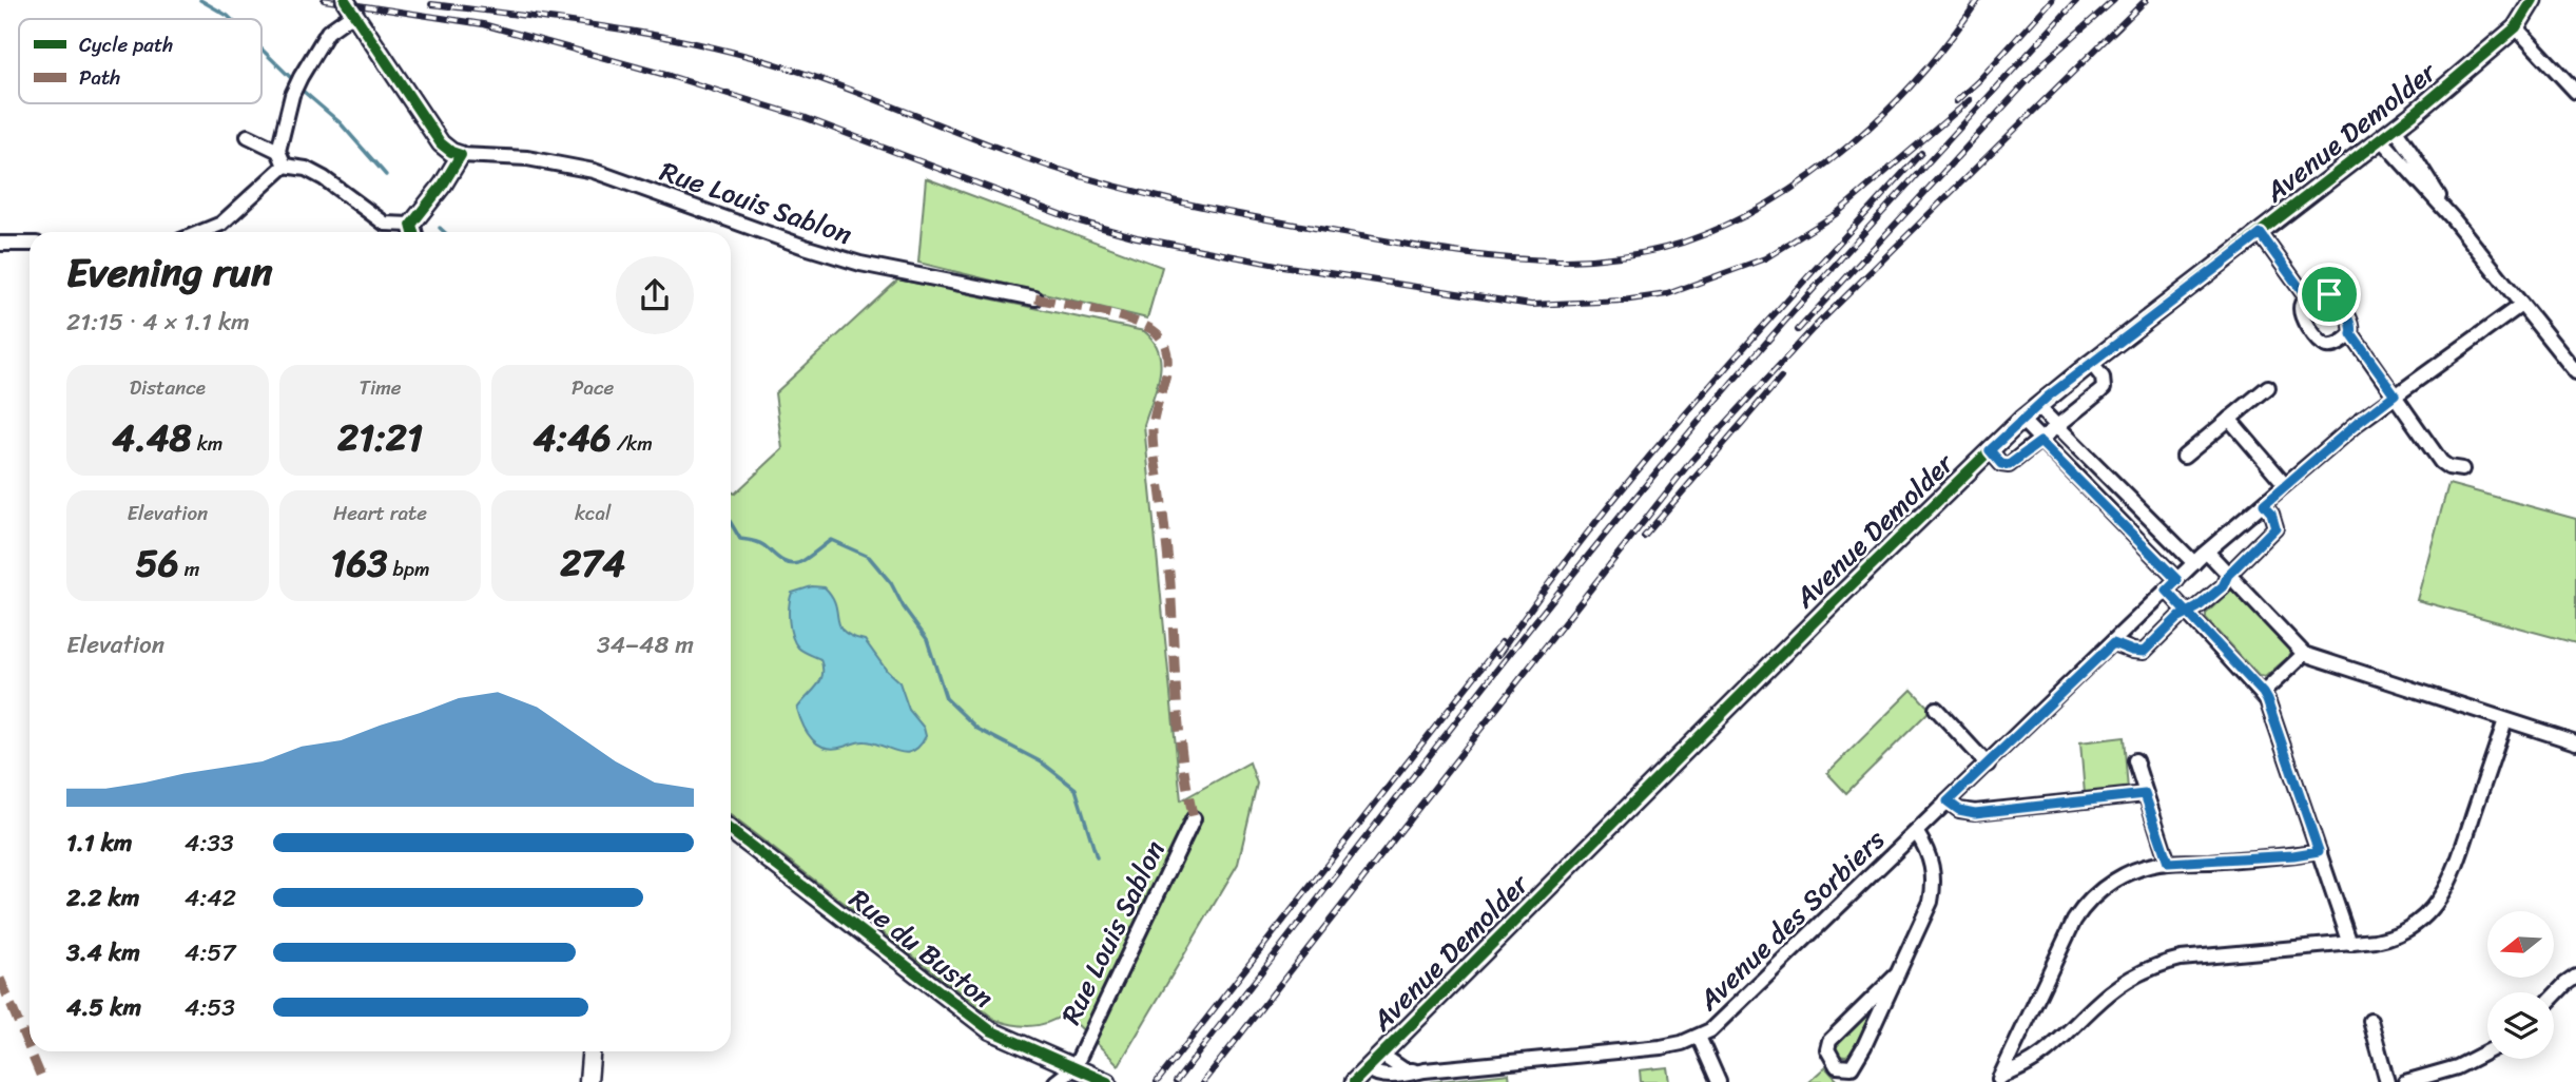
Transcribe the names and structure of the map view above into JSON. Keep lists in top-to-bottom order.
{
  "streets": {
    "street": [
      "Avenue Demolder",
      "Rue Louis Sablon",
      "Avenue des Sorbiers",
      "Rue du Buston"
    ]
  },
  "crossings": [
    ["Avenue Demolder", "Avenue des Sorbiers"],
    ["Rue Louis Sablon", "Rue du Buston"]
  ],
  "legend": ["Cycle path", "Path"],
  "north": "left",
  "page": {
    "heading": ["Evening run", "21:15 · 4 × 1.1 km"],
    "stats": [
      ["Distance", "4.48 km"],
      ["Time", "21:21"],
      ["Pace", "4:46 /km"],
      ["Elevation", "56 m"],
      ["Heart rate", "163 bpm"],
      ["kcal", "274"]
    ],
    "chart": ["Elevation", "34–48 m"],
    "list": [
      {
        "name": "1.1 km",
        "note": "4:33"
      },
      {
        "name": "2.2 km",
        "note": "4:42"
      },
      {
        "name": "3.4 km",
        "note": "4:57"
      },
      {
        "name": "4.5 km",
        "note": "4:53"
      }
    ]
  }
}
